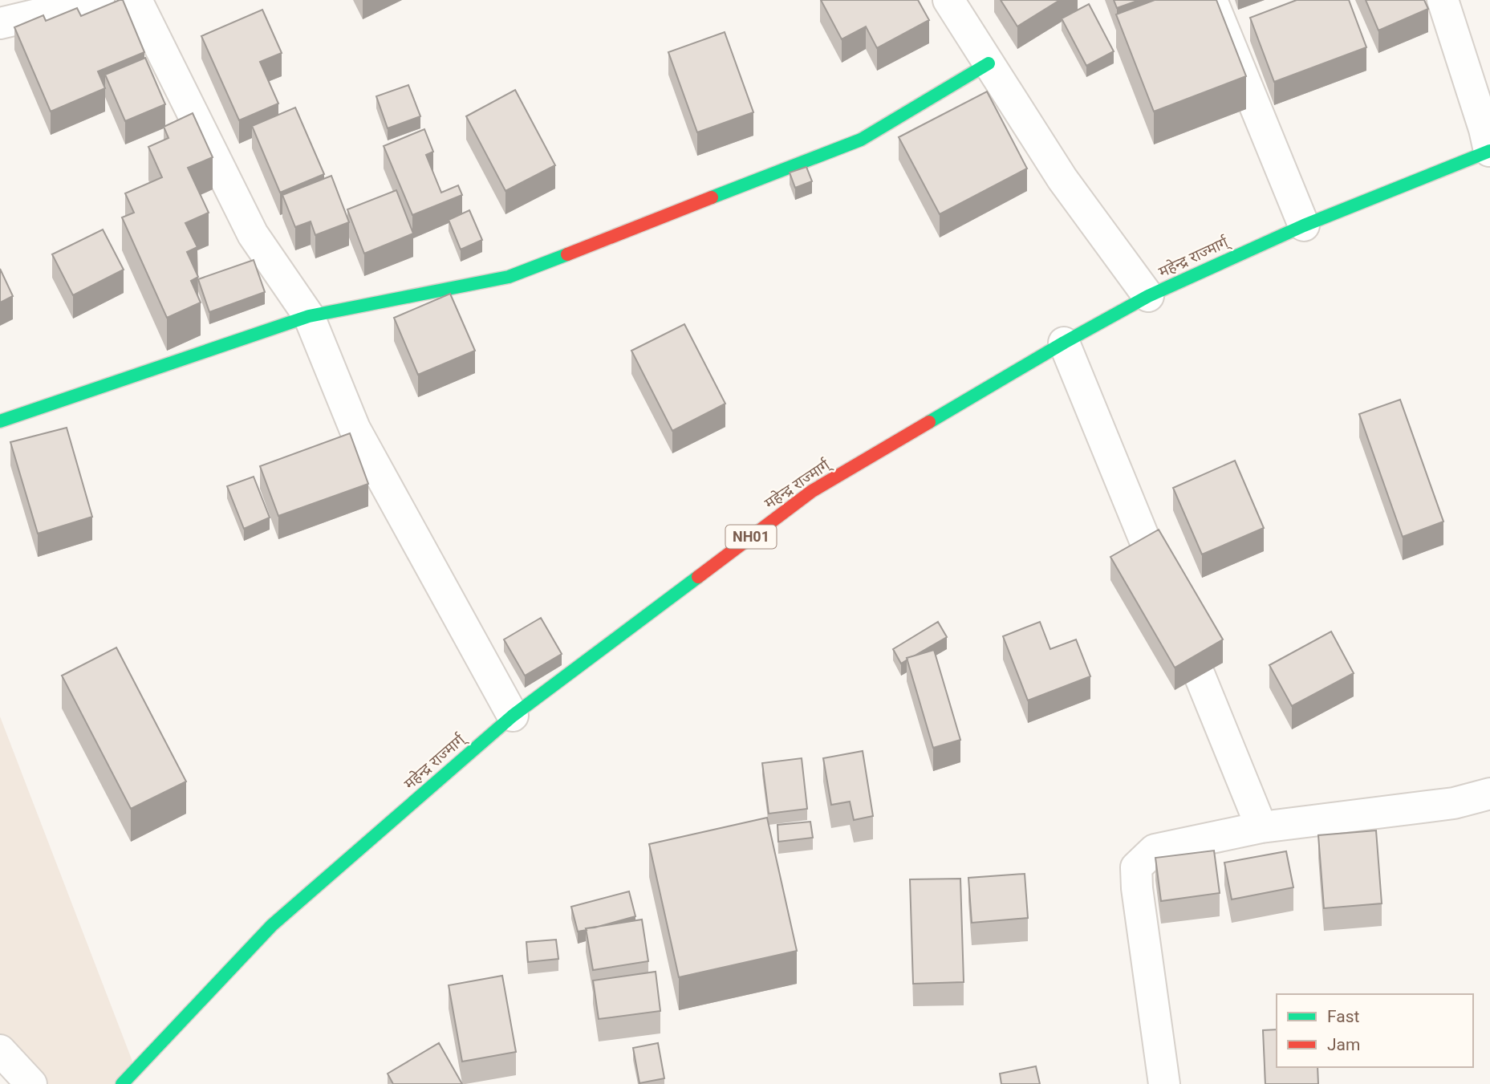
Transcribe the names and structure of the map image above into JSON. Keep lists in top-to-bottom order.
{
  "streets": {
    "main road": ["महेन्द्र राज्मार्ग्", "NH01"]
  },
  "legend": ["Fast", "Jam"]
}
